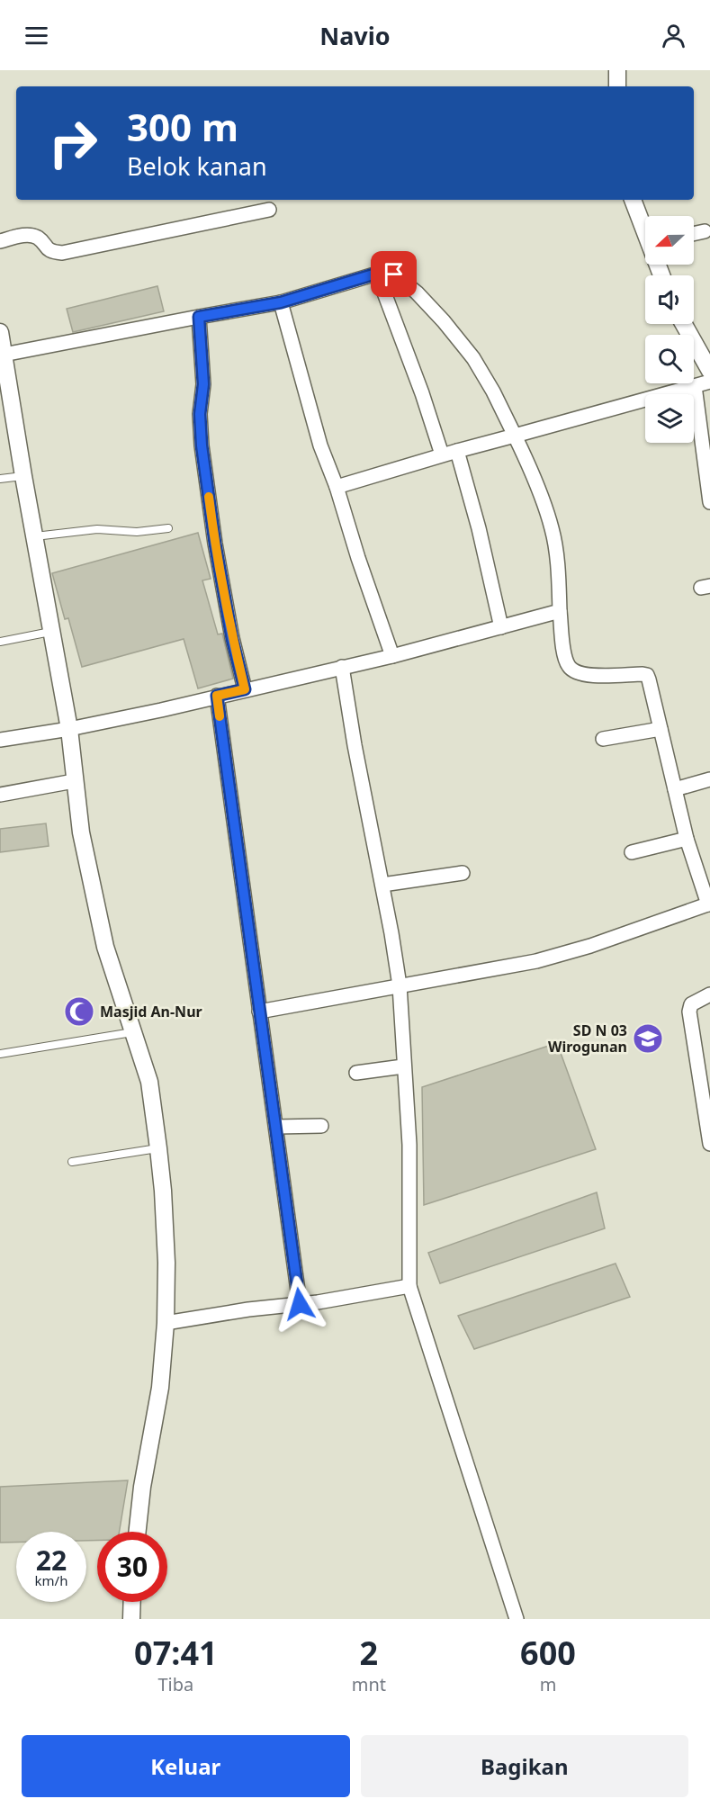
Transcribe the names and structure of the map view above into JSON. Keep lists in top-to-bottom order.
{
  "places": {
    "mosque": ["Masjid An-Nur"],
    "school or university": ["SD N 03 Wirogunan"]
  },
  "north": "left",
  "page": {
    "header": "Navio",
    "turn": ["300 m", "Belok kanan"],
    "speed": "22 km/h",
    "limit": "30",
    "eta": [
      "07:41",
      "Tiba",
      "2",
      "mnt",
      "600",
      "m"
    ],
    "buttons": ["Keluar", "Bagikan"]
  }
}
